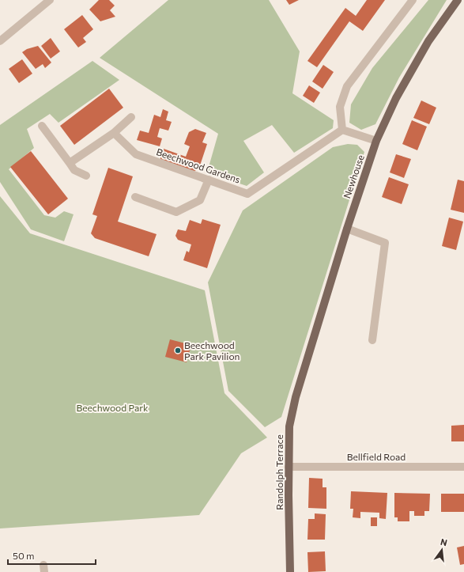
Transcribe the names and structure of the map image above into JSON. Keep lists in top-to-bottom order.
{
  "streets": {
    "main road": ["Newhouse", "Randolph Terrace"],
    "street": ["Beechwood Gardens", "Bellfield Road"]
  },
  "crossings": [
    ["Newhouse", "Randolph Terrace"],
    ["Bellfield Road", "Randolph Terrace"]
  ],
  "parks": ["Beechwood Park"],
  "places": ["Beechwood Park Pavilion"],
  "scale_bar": "50 m",
  "north": "top"
}
